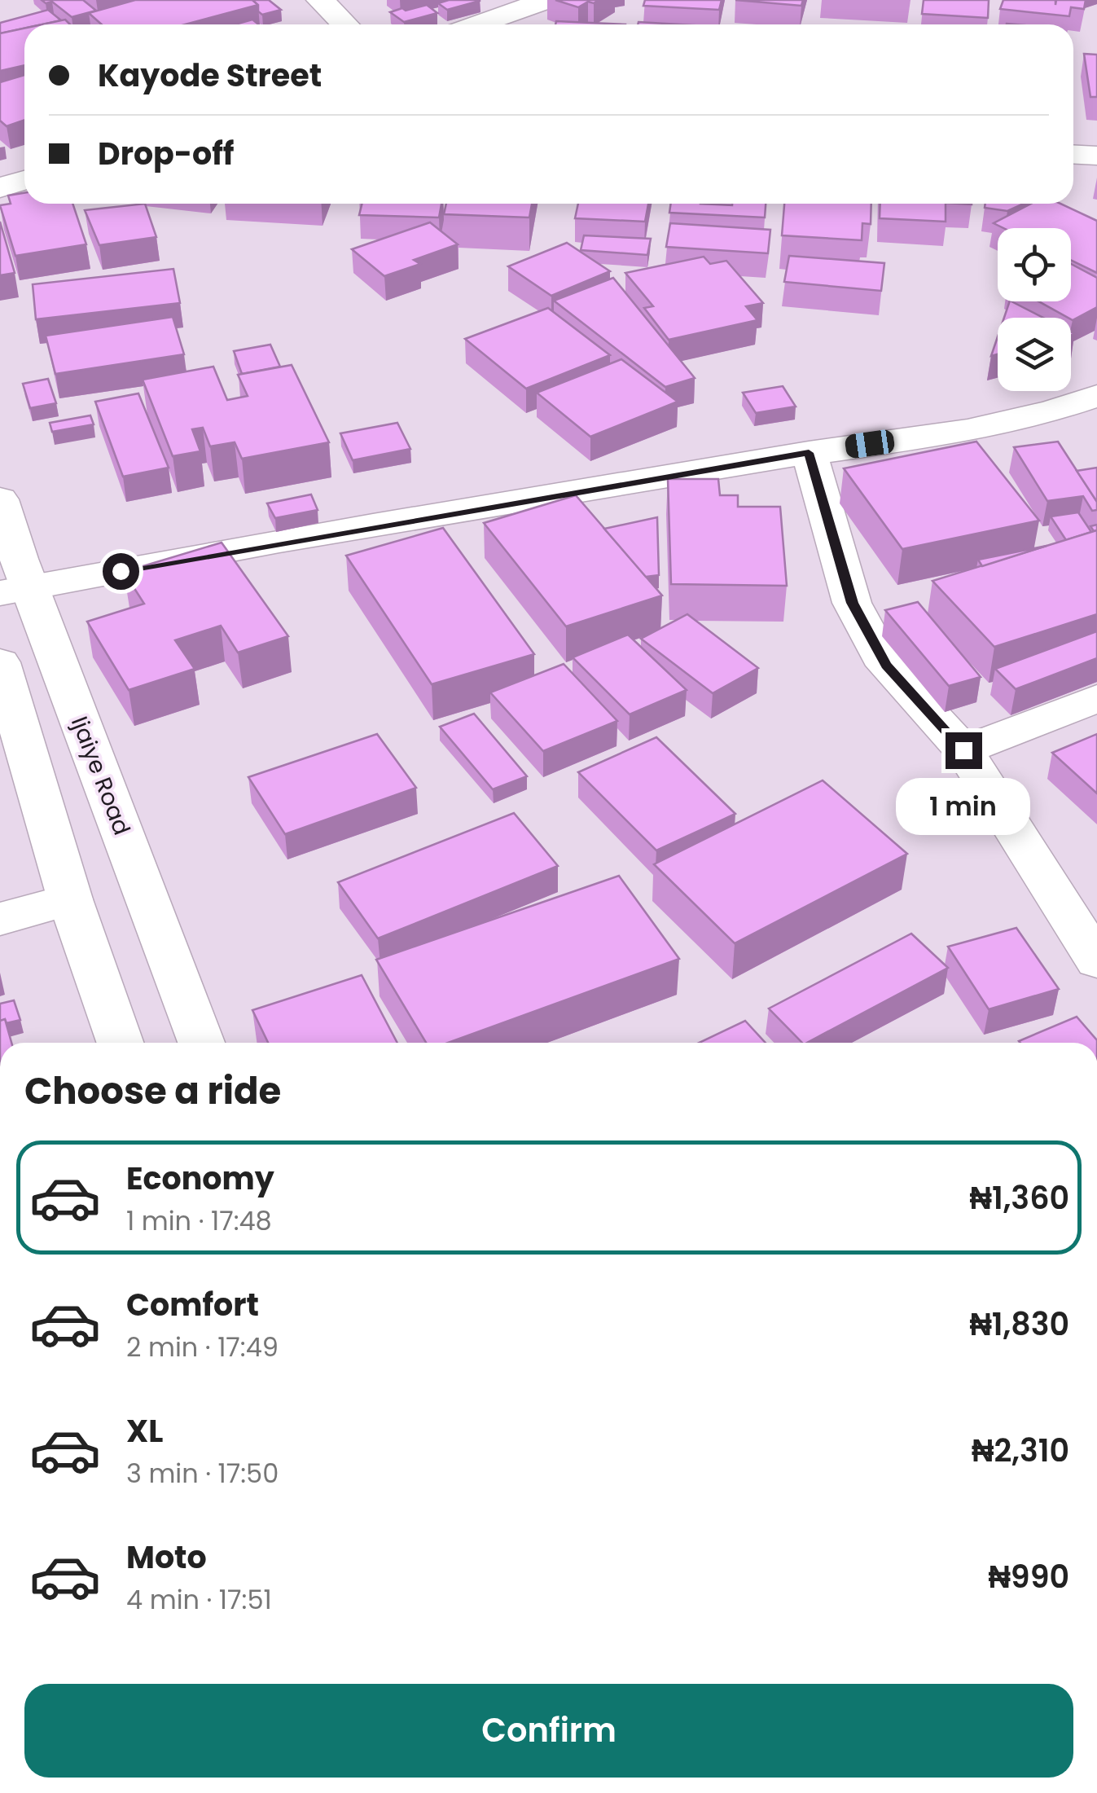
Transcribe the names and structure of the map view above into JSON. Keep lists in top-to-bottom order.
{
  "streets": {
    "street": ["Ijaiye Road"]
  },
  "page": {
    "banner": ["Kayode Street", "Drop-off"],
    "bubble": "1 min",
    "heading": "Choose a ride",
    "list": [
      {
        "name": "Economy",
        "note": "1 min · 17:48",
        "value": "₦1,360"
      },
      {
        "name": "Comfort",
        "note": "2 min · 17:49",
        "value": "₦1,830"
      },
      {
        "name": "XL",
        "note": "3 min · 17:50",
        "value": "₦2,310"
      },
      {
        "name": "Moto",
        "note": "4 min · 17:51",
        "value": "₦990"
      }
    ],
    "buttons": "Confirm"
  }
}
